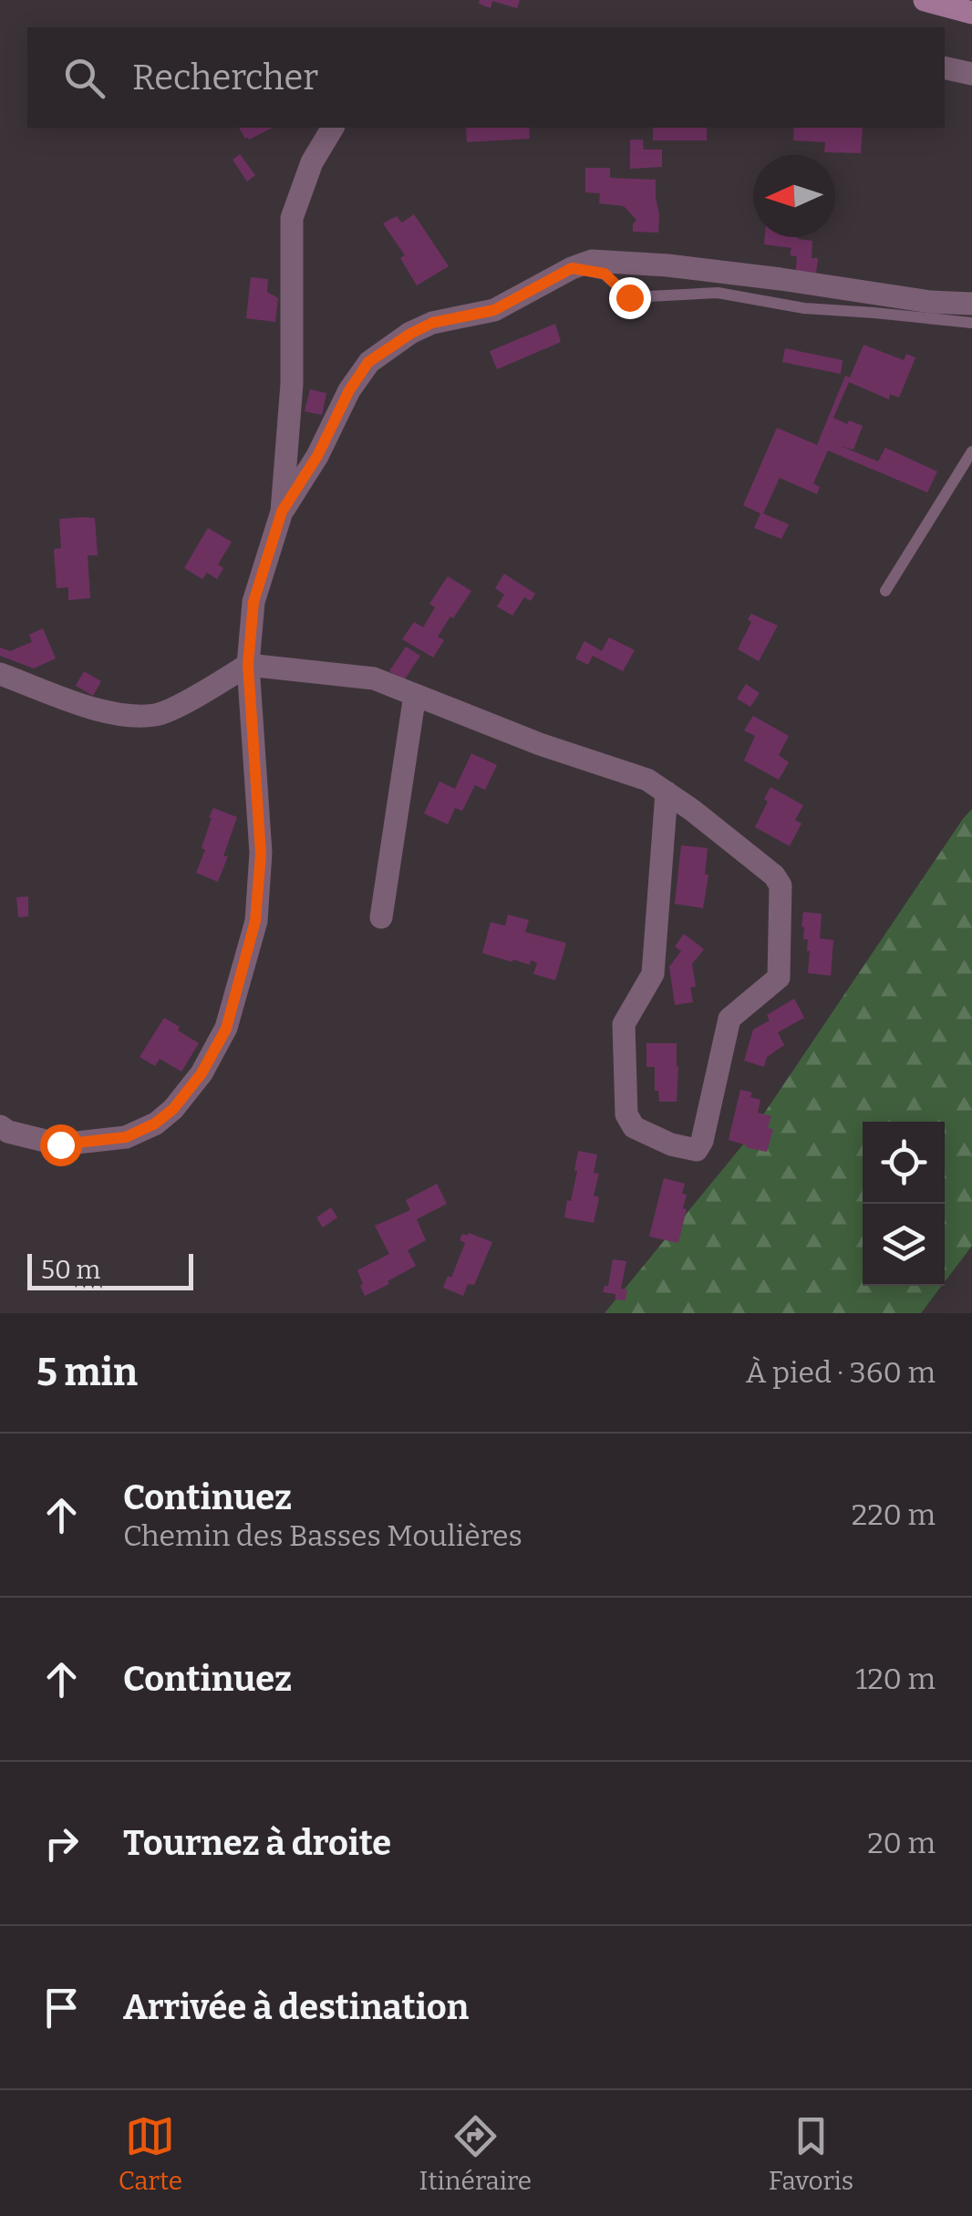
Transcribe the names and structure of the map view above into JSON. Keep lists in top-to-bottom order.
{
  "scale_bar": "50 m",
  "north": "left",
  "page": {
    "search": "Rechercher",
    "scale": "50 m",
    "heading": ["5 min", "À pied · 360 m"],
    "list": [
      ["Continuez", "Chemin des Basses Moulières", "220 m"],
      ["Continuez", "120 m"],
      ["Tournez à droite", "20 m"],
      "Arrivée à destination"
    ],
    "nav": ["Carte", "Itinéraire", "Favoris"]
  }
}
